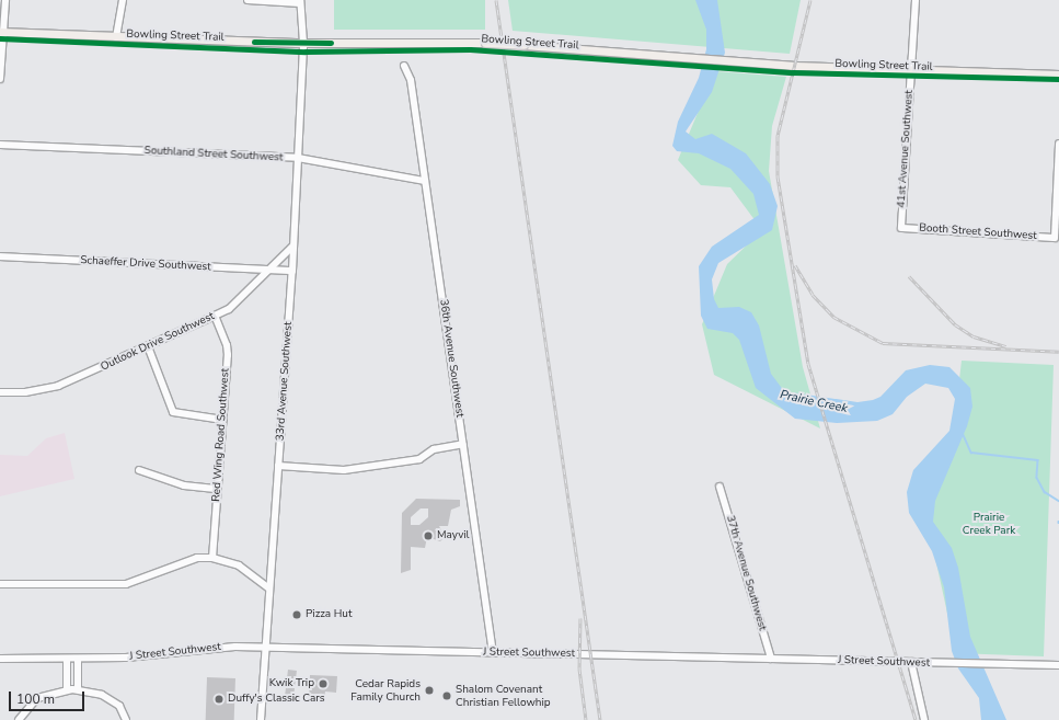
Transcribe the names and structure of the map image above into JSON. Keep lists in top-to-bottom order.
{
  "streets": {
    "street": [
      "41st Avenue Southwest",
      "Southland Street Southwest",
      "Booth Street Southwest",
      "Schaeffer Drive Southwest",
      "Outlook Drive Southwest",
      "36th Avenue Southwest",
      "33rd Avenue Southwest",
      "Red Wing Road Southwest",
      "37th Avenue Southwest",
      "J Street Southwest"
    ],
    "cycle path": ["Bowling Street Trail"]
  },
  "crossings": [
    ["41st Avenue Southwest", "Booth Street Southwest"],
    ["Southland Street Southwest", "36th Avenue Southwest"],
    ["Southland Street Southwest", "33rd Avenue Southwest"],
    ["Schaeffer Drive Southwest", "Outlook Drive Southwest"],
    ["Schaeffer Drive Southwest", "33rd Avenue Southwest"],
    ["Outlook Drive Southwest", "33rd Avenue Southwest"],
    ["Outlook Drive Southwest", "Red Wing Road Southwest"],
    ["36th Avenue Southwest", "J Street Southwest"],
    ["33rd Avenue Southwest", "J Street Southwest"],
    ["37th Avenue Southwest", "J Street Southwest"]
  ],
  "water": ["Prairie Creek"],
  "parks": ["Prairie Creek Park"],
  "places": [
    "Mayvil",
    "Pizza Hut",
    "Kwik Trip",
    "Cedar Rapids Family Church",
    "Shalom Covenant Christian Fellowhip",
    "Duffy's Classic Cars"
  ],
  "scale_bar": "100 m"
}
